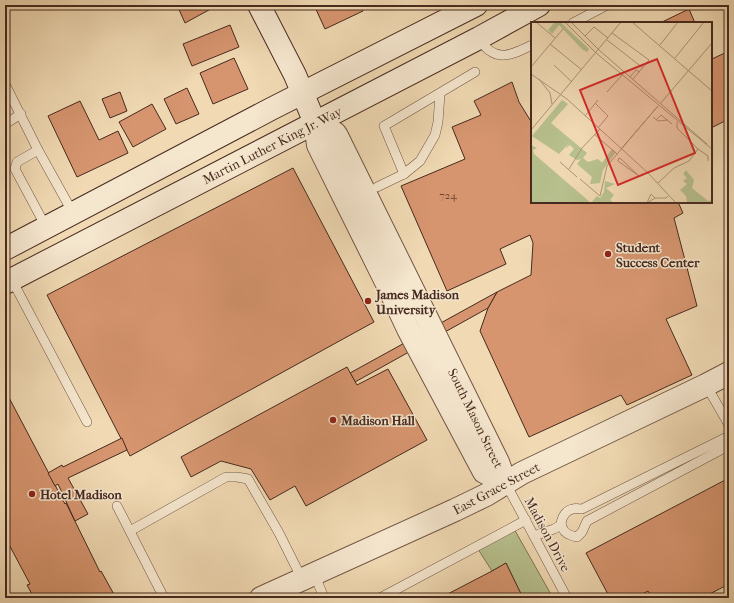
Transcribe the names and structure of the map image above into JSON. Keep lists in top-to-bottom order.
{
  "streets": {
    "main road": ["Martin Luther King Jr. Way", "South Mason Street", "East Grace Street"],
    "lane": ["Madison Drive"]
  },
  "crossings": [
    ["Martin Luther King Jr. Way", "South Mason Street"],
    ["South Mason Street", "East Grace Street"],
    ["South Mason Street", "Madison Drive"],
    ["East Grace Street", "Madison Drive"]
  ],
  "places": [
    "Student Success Center",
    "James Madison University",
    "Madison Hall",
    "Hotel Madison"
  ],
  "house_numbers": ["724"]
}
